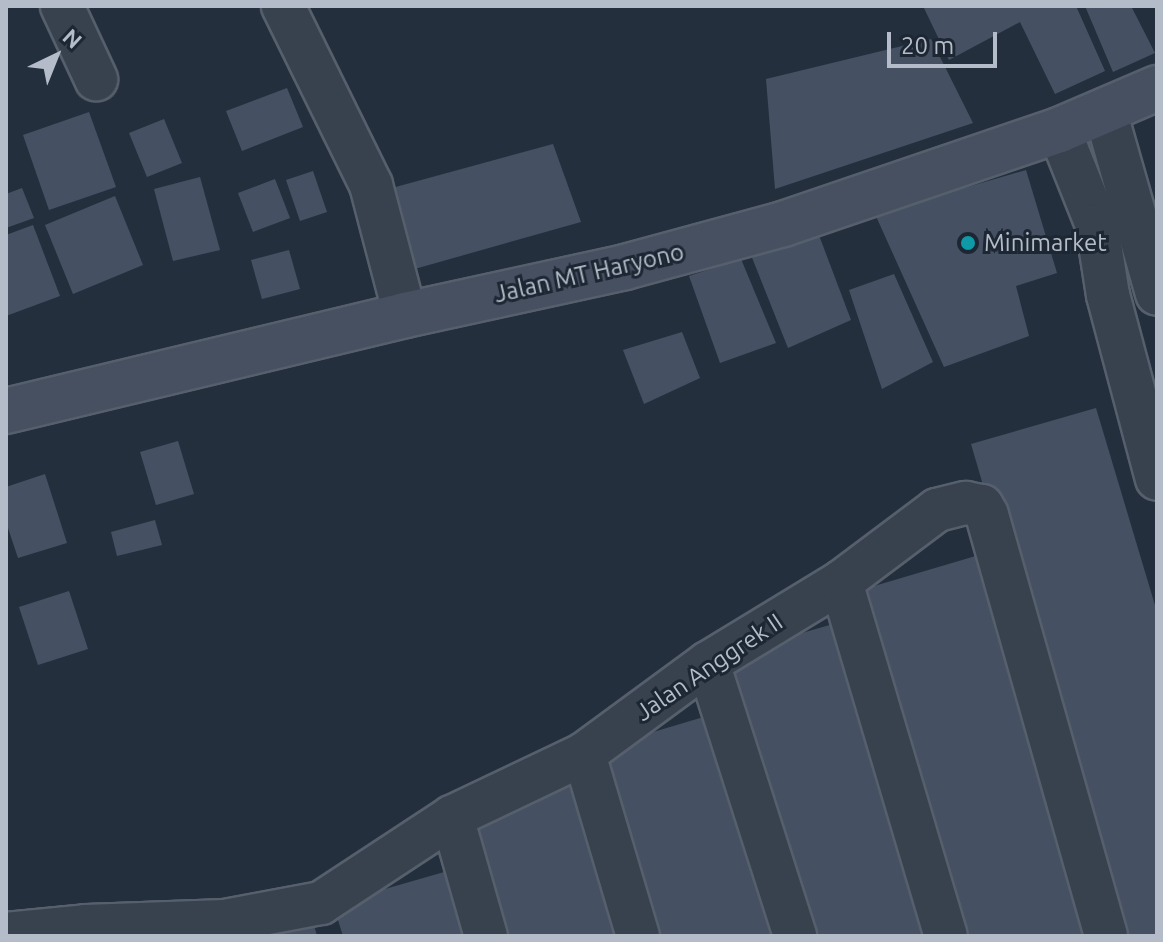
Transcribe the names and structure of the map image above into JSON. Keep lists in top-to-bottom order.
{
  "streets": {
    "main road": ["Jalan MT Haryono"],
    "street": ["Jalan Anggrek II"]
  },
  "places": ["Minimarket"],
  "scale_bar": "20 m",
  "north": "top right"
}
